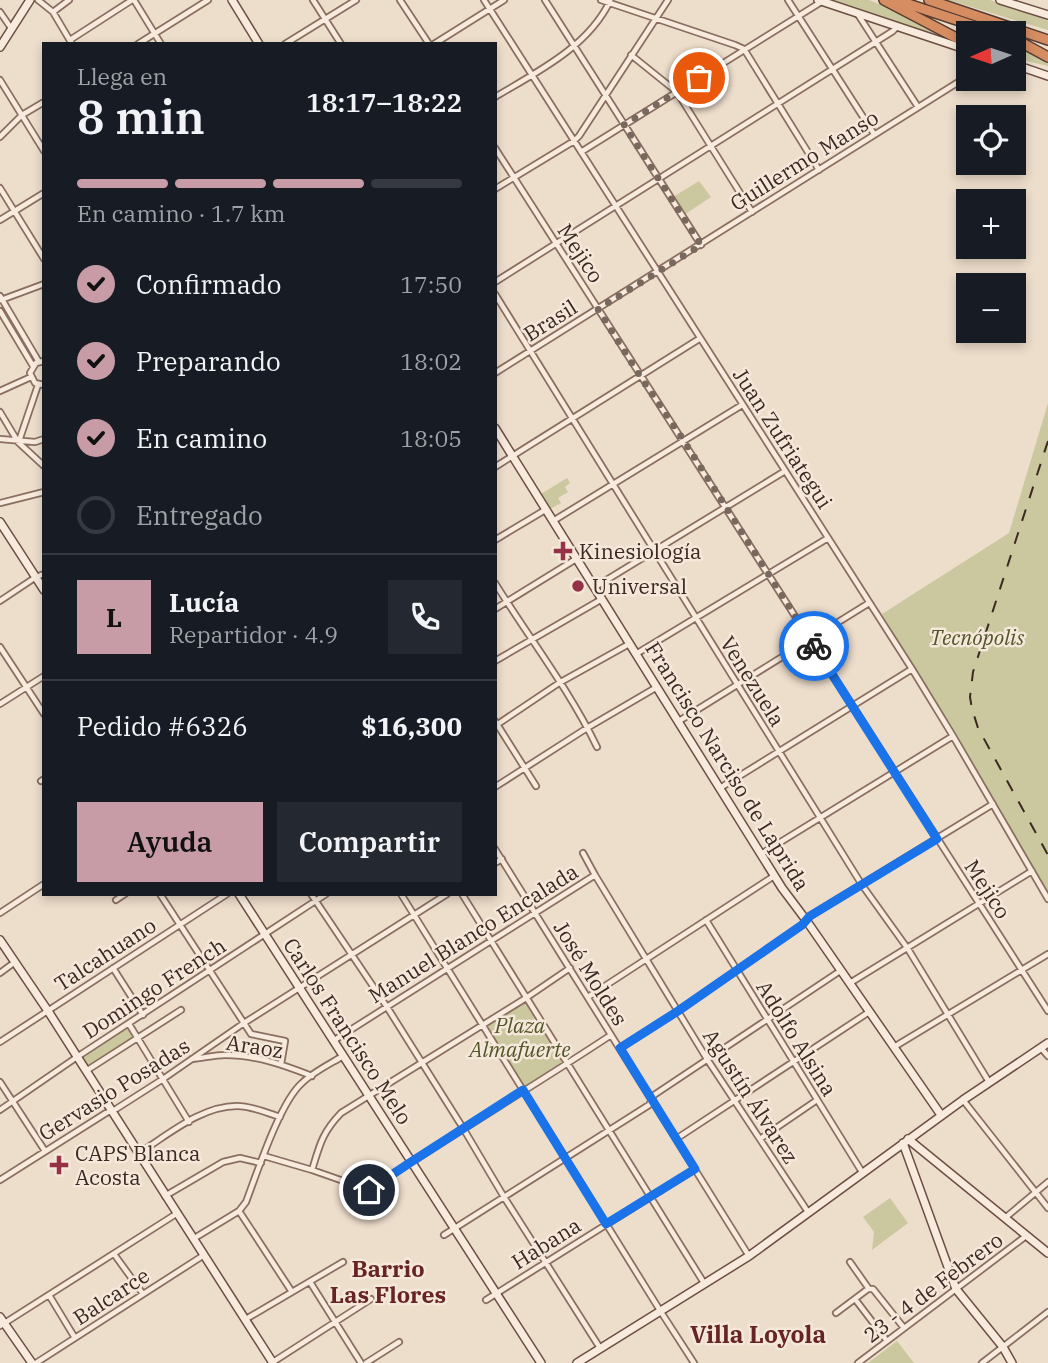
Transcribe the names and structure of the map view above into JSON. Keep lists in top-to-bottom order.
{
  "streets": {
    "street": [
      "Guillermo Manso",
      "Mejico",
      "Brasil",
      "Juan Zufriategui",
      "Venezuela",
      "Francisco Narciso de Laprida",
      "Manuel Blanco Encalada",
      "Talcahuano",
      "José Moldes",
      "Domingo French",
      "Carlos Francisco Melo",
      "Adolfo Alsina",
      "Araoz",
      "Gervasio Posadas",
      "Agustín Álvarez",
      "Habana",
      "23 - 4 de Febrero",
      "Balcarce"
    ]
  },
  "crossings": [
    ["Guillermo Manso", "Brasil"],
    ["Guillermo Manso", "Juan Zufriategui"],
    ["Mejico", "Brasil"],
    ["Brasil", "Juan Zufriategui"],
    ["Brasil", "Venezuela"],
    ["Manuel Blanco Encalada", "José Moldes"],
    ["Manuel Blanco Encalada", "Carlos Francisco Melo"],
    ["Manuel Blanco Encalada", "Agustín Álvarez"],
    ["José Moldes", "Habana"],
    ["Domingo French", "Carlos Francisco Melo"],
    ["Carlos Francisco Melo", "Gervasio Posadas"],
    ["Carlos Francisco Melo", "Habana"],
    ["Araoz", "Gervasio Posadas"]
  ],
  "districts": ["Barrio Las Flores", "Villa Loyola"],
  "parks": ["Tecnópolis", "Plaza Almafuerte"],
  "places": {
    "health": ["Kinesiología", "CAPS Blanca Acosta"],
    "other": ["Universal"]
  },
  "north": "left",
  "page": {
    "map_buttons": ["+", "−"],
    "heading": ["8 min", "Llega en", "18:17–18:22"],
    "panel": [
      "Lucía",
      "Repartidor · 4.9",
      "Pedido #6326",
      "$16,300"
    ],
    "bar": "En camino · 1.7 km",
    "list": [
      ["Confirmado", "17:50"],
      ["Preparando", "18:02"],
      ["En camino", "18:05"],
      "Entregado"
    ],
    "round": "L",
    "buttons": ["Ayuda", "Compartir"]
  }
}
